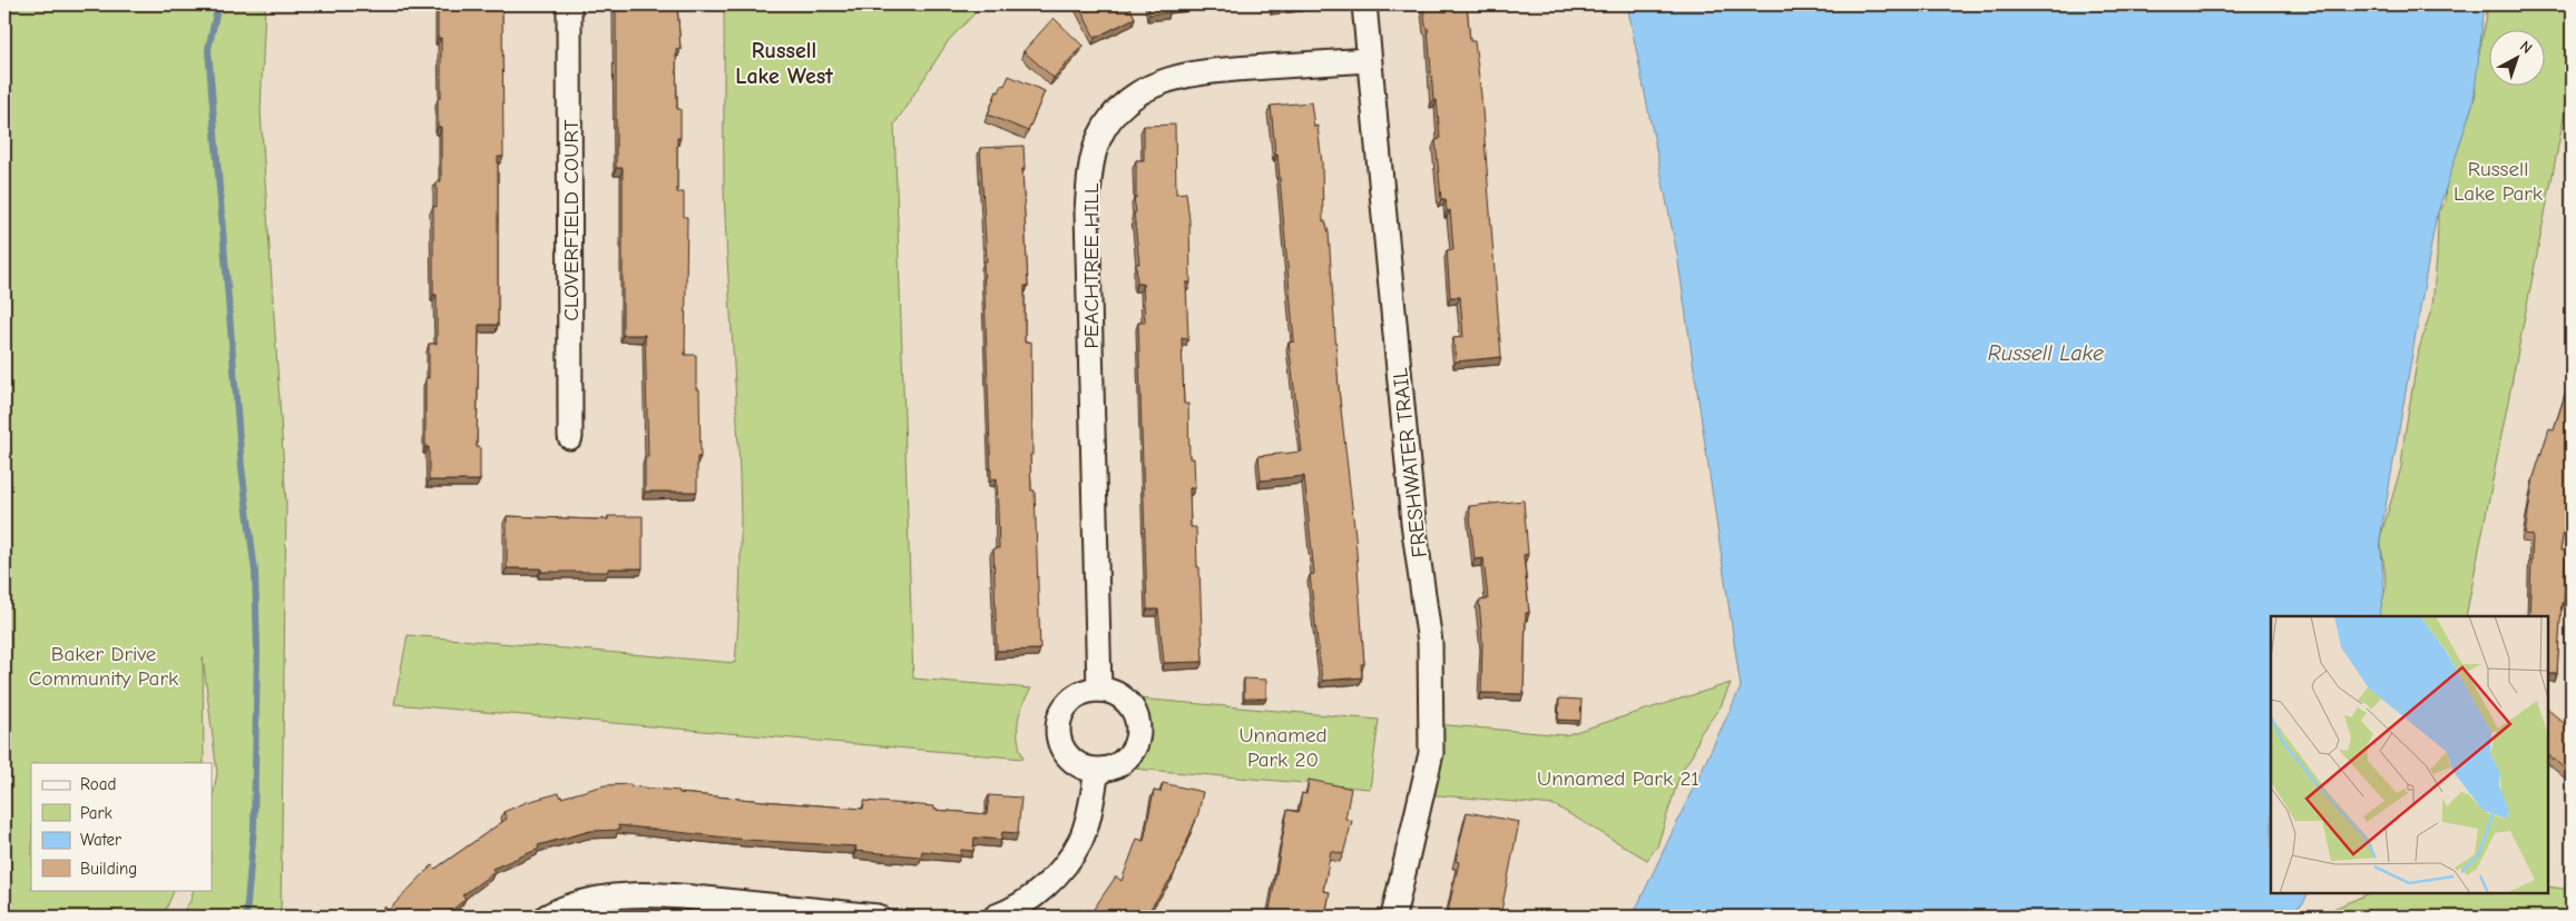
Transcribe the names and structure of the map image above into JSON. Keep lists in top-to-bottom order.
{
  "streets": {
    "street": ["CLOVERFIELD COURT", "PEACHTREE HILL", "FRESHWATER TRAIL"]
  },
  "crossings": [
    ["PEACHTREE HILL", "FRESHWATER TRAIL"]
  ],
  "districts": ["Russell Lake West"],
  "water": ["Russell Lake"],
  "parks": [
    "Russell Lake Park",
    "Baker Drive Community Park",
    "Unnamed Park 20",
    "Unnamed Park 21"
  ],
  "legend": [
    "Road",
    "Park",
    "Water",
    "Building"
  ],
  "north": "top right"
}
